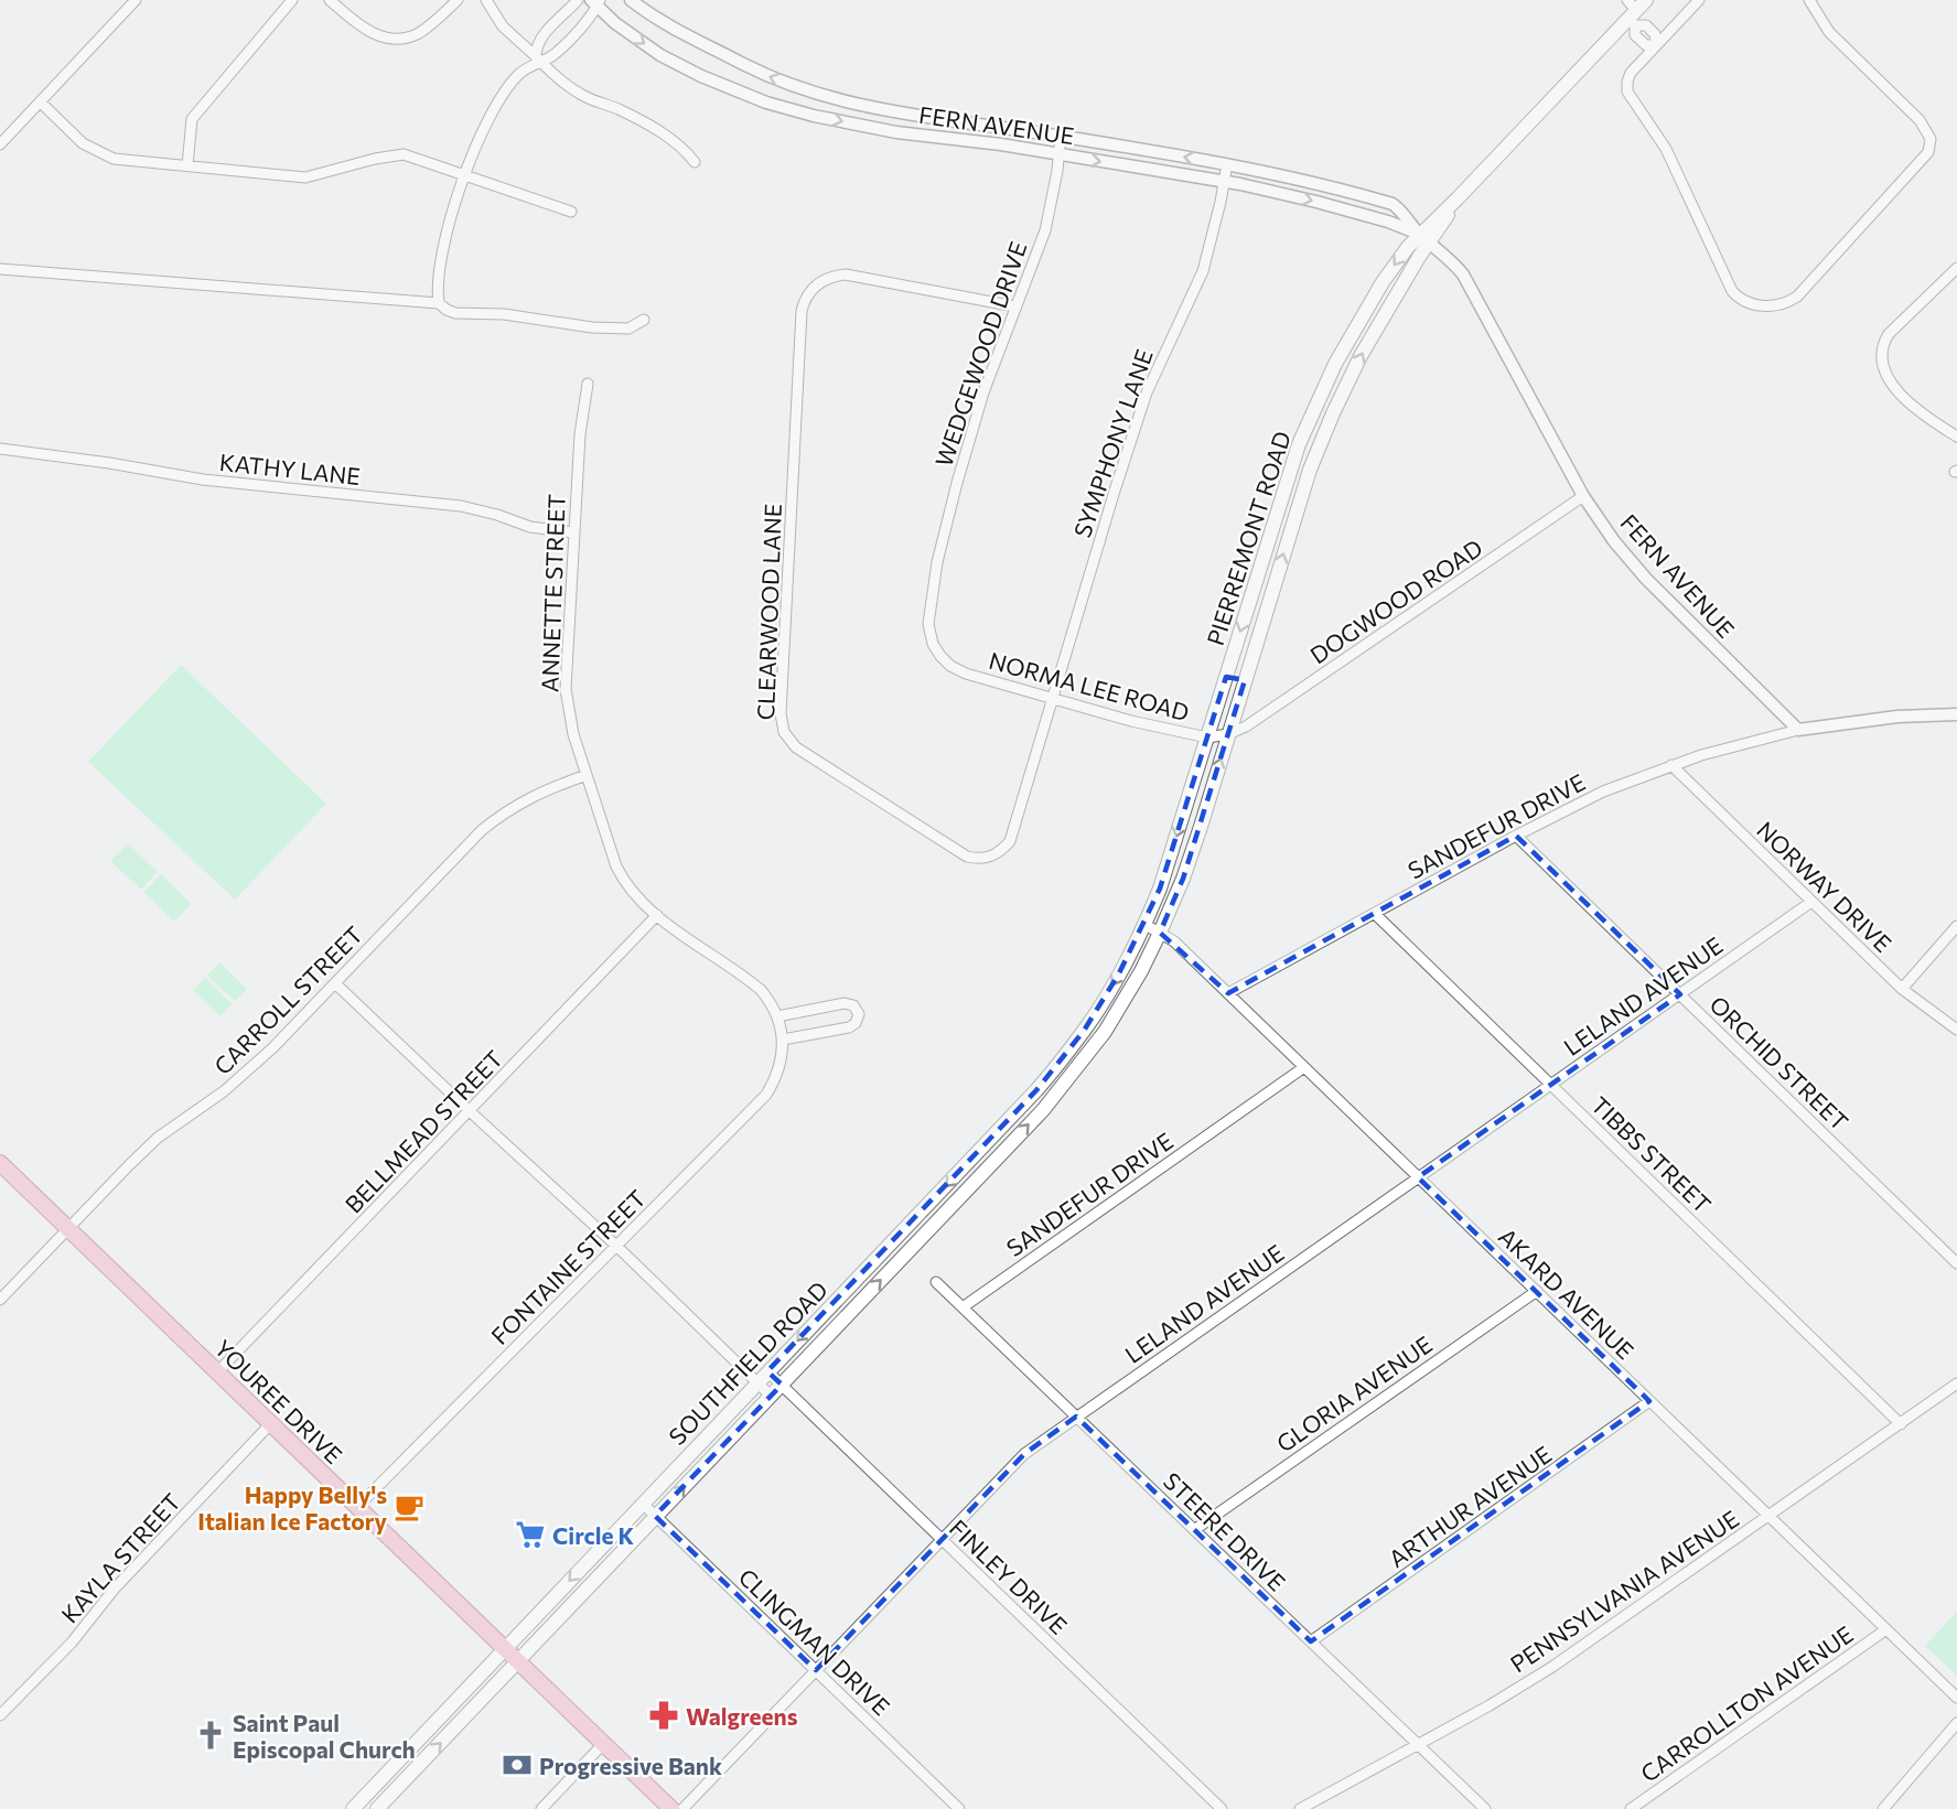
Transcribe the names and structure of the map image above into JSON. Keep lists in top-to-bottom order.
{
  "streets": {
    "main road": ["PIERREMONT ROAD", "SOUTHFIELD ROAD", "YOUREE DRIVE"],
    "street": [
      "FERN AVENUE",
      "WEDGEWOOD DRIVE",
      "SYMPHONY LANE",
      "KATHY LANE",
      "ANNETTE STREET",
      "DOGWOOD ROAD",
      "CLEARWOOD LANE",
      "NORMA LEE ROAD",
      "SANDEFUR DRIVE",
      "NORWAY DRIVE",
      "LELAND AVENUE",
      "CARROLL STREET",
      "ORCHID STREET",
      "BELLMEAD STREET",
      "TIBBS STREET",
      "FONTAINE STREET",
      "AKARD AVENUE",
      "GLORIA AVENUE",
      "ARTHUR AVENUE",
      "STEERE DRIVE",
      "KAYLA STREET",
      "FINLEY DRIVE",
      "PENNSYLVANIA AVENUE",
      "CLINGMAN DRIVE",
      "CARROLLTON AVENUE"
    ]
  },
  "crossings": [
    ["FERN AVENUE", "WEDGEWOOD DRIVE"],
    ["FERN AVENUE", "SYMPHONY LANE"],
    ["FERN AVENUE", "PIERREMONT ROAD"],
    ["FERN AVENUE", "DOGWOOD ROAD"],
    ["FERN AVENUE", "SANDEFUR DRIVE"],
    ["WEDGEWOOD DRIVE", "CLEARWOOD LANE"],
    ["WEDGEWOOD DRIVE", "NORMA LEE ROAD"],
    ["SYMPHONY LANE", "CLEARWOOD LANE"],
    ["SYMPHONY LANE", "NORMA LEE ROAD"],
    ["KATHY LANE", "ANNETTE STREET"],
    ["PIERREMONT ROAD", "DOGWOOD ROAD"],
    ["PIERREMONT ROAD", "NORMA LEE ROAD"],
    ["PIERREMONT ROAD", "AKARD AVENUE"],
    ["PIERREMONT ROAD", "SOUTHFIELD ROAD"],
    ["ANNETTE STREET", "CARROLL STREET"],
    ["ANNETTE STREET", "BELLMEAD STREET"],
    ["ANNETTE STREET", "FONTAINE STREET"],
    ["DOGWOOD ROAD", "NORMA LEE ROAD"],
    ["CLEARWOOD LANE", "NORMA LEE ROAD"],
    ["SANDEFUR DRIVE", "NORWAY DRIVE"],
    ["SANDEFUR DRIVE", "ORCHID STREET"],
    ["SANDEFUR DRIVE", "TIBBS STREET"],
    ["SANDEFUR DRIVE", "AKARD AVENUE"],
    ["SANDEFUR DRIVE", "STEERE DRIVE"],
    ["NORWAY DRIVE", "LELAND AVENUE"],
    ["LELAND AVENUE", "ORCHID STREET"],
    ["LELAND AVENUE", "TIBBS STREET"],
    ["LELAND AVENUE", "AKARD AVENUE"],
    ["LELAND AVENUE", "STEERE DRIVE"],
    ["LELAND AVENUE", "FINLEY DRIVE"],
    ["LELAND AVENUE", "CLINGMAN DRIVE"],
    ["CARROLL STREET", "YOUREE DRIVE"],
    ["BELLMEAD STREET", "YOUREE DRIVE"],
    ["TIBBS STREET", "PENNSYLVANIA AVENUE"],
    ["FONTAINE STREET", "YOUREE DRIVE"],
    ["AKARD AVENUE", "SOUTHFIELD ROAD"],
    ["AKARD AVENUE", "GLORIA AVENUE"],
    ["AKARD AVENUE", "ARTHUR AVENUE"],
    ["AKARD AVENUE", "PENNSYLVANIA AVENUE"],
    ["AKARD AVENUE", "CARROLLTON AVENUE"],
    ["SOUTHFIELD ROAD", "YOUREE DRIVE"],
    ["SOUTHFIELD ROAD", "FINLEY DRIVE"],
    ["SOUTHFIELD ROAD", "CLINGMAN DRIVE"],
    ["GLORIA AVENUE", "STEERE DRIVE"],
    ["YOUREE DRIVE", "KAYLA STREET"],
    ["ARTHUR AVENUE", "STEERE DRIVE"],
    ["STEERE DRIVE", "PENNSYLVANIA AVENUE"]
  ],
  "places": {
    "cafe": ["Happy Belly's Italian Ice Factory"],
    "supermarket": ["Circle K"],
    "pharmacy": ["Walgreens"],
    "church": ["Saint Paul Episcopal Church"],
    "bank": ["Progressive Bank"]
  }
}
